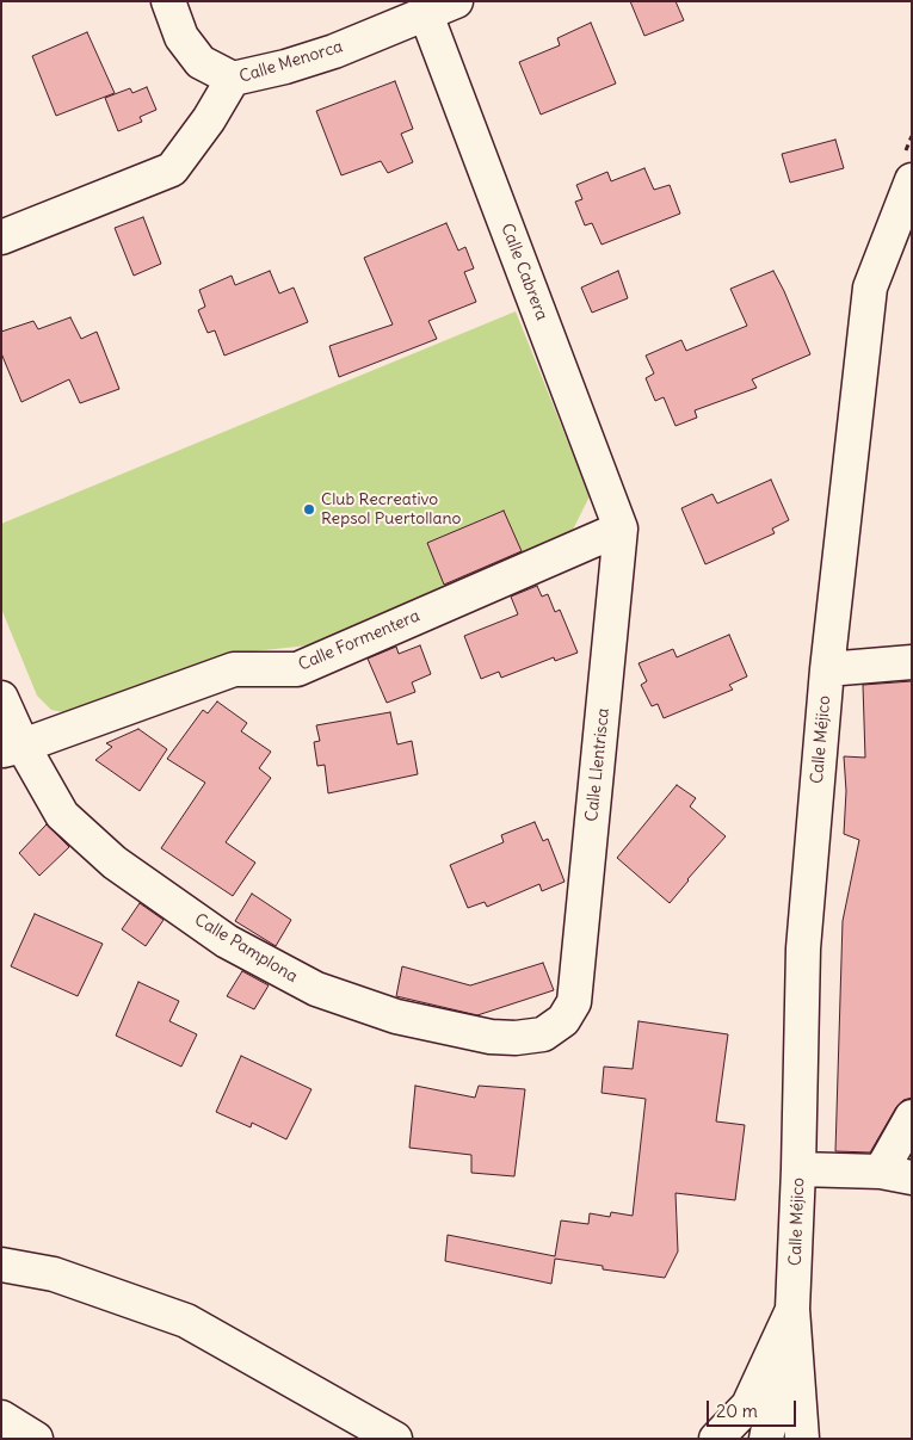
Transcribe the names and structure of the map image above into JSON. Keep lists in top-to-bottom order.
{
  "streets": {
    "street": [
      "Calle Menorca",
      "Calle Cabrera",
      "Calle Formentera",
      "Calle Méjico",
      "Calle Llentrisca",
      "Calle Pamplona"
    ]
  },
  "crossings": [
    ["Calle Menorca", "Calle Cabrera"],
    ["Calle Cabrera", "Calle Formentera"],
    ["Calle Cabrera", "Calle Llentrisca"],
    ["Calle Formentera", "Calle Llentrisca"],
    ["Calle Formentera", "Calle Pamplona"],
    ["Calle Llentrisca", "Calle Pamplona"]
  ],
  "places": ["Club Recreativo Repsol Puertollano"],
  "scale_bar": "20 m"
}
